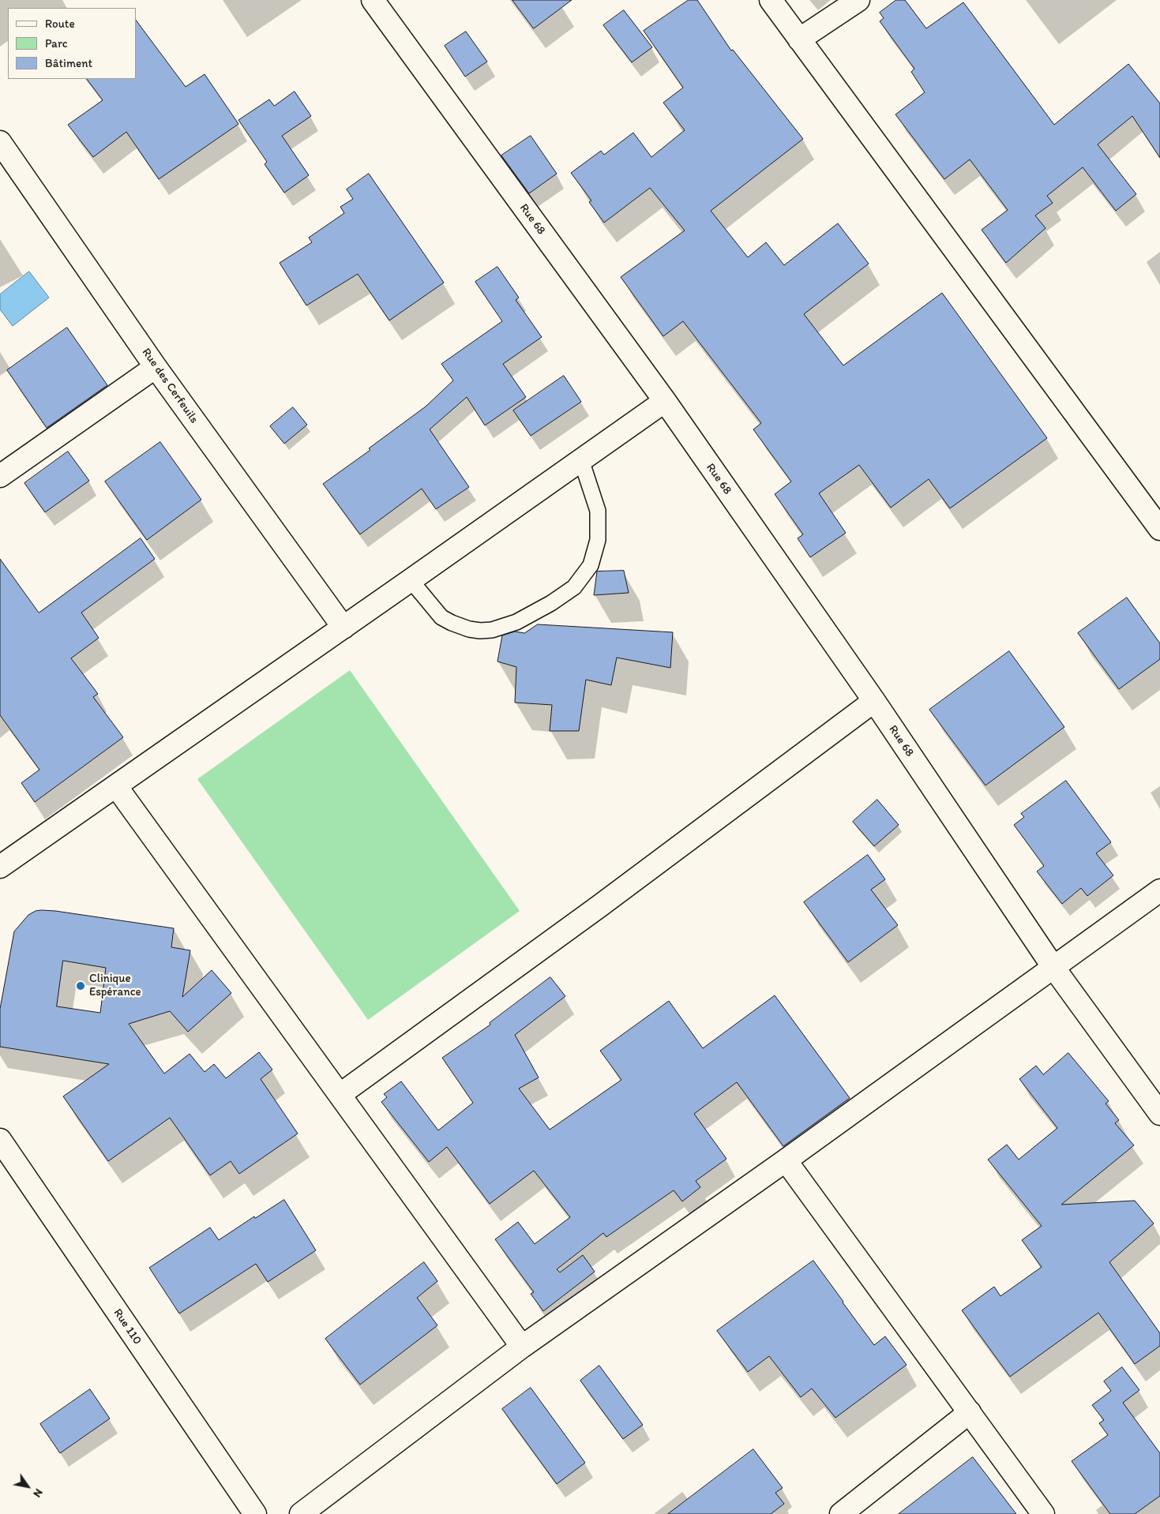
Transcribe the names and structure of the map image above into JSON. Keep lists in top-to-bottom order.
{
  "streets": {
    "street": ["Rue 68", "Rue des Cerfeuils", "Rue 110"]
  },
  "places": ["Clinique Espérance"],
  "legend": ["Route", "Parc", "Bâtiment"],
  "north": "bottom right"
}
